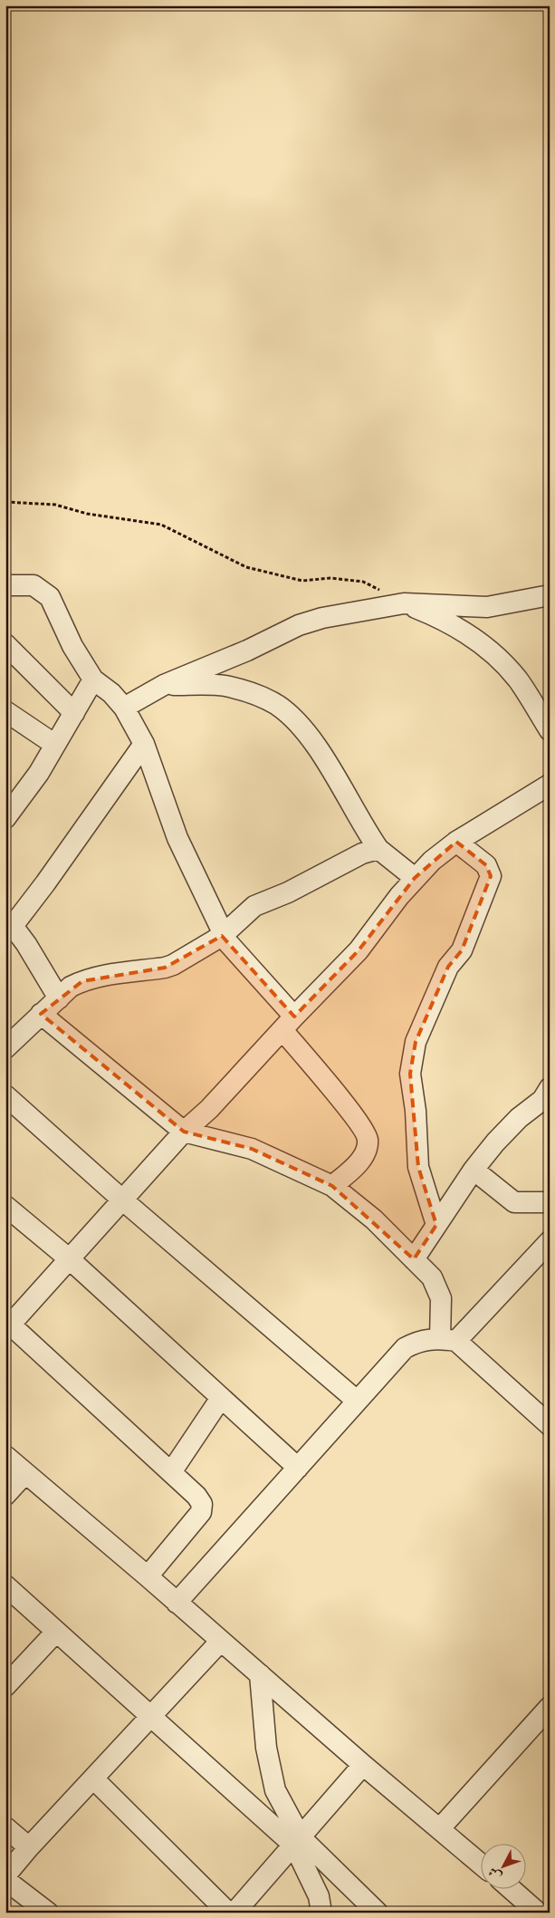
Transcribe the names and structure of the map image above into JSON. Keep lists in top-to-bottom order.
{
  "north": "bottom left"
}
